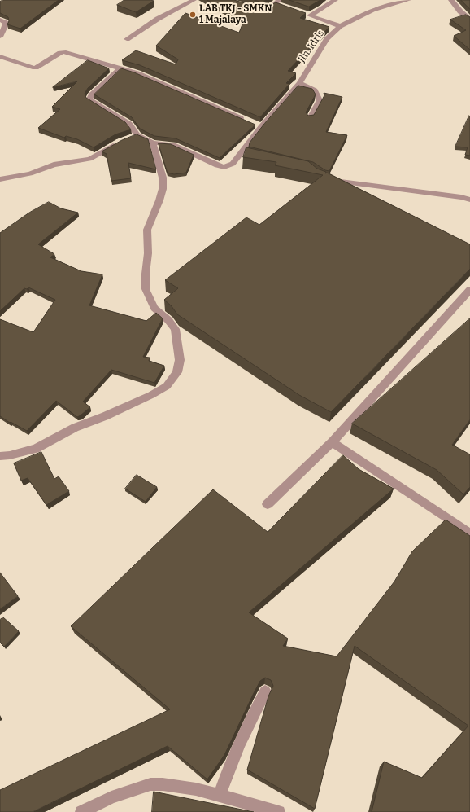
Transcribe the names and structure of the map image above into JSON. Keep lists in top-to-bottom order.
{
  "streets": {
    "street": ["Jln. Idris"]
  },
  "places": ["LAB TKJ - SMKN 1 Majalaya"]
}
